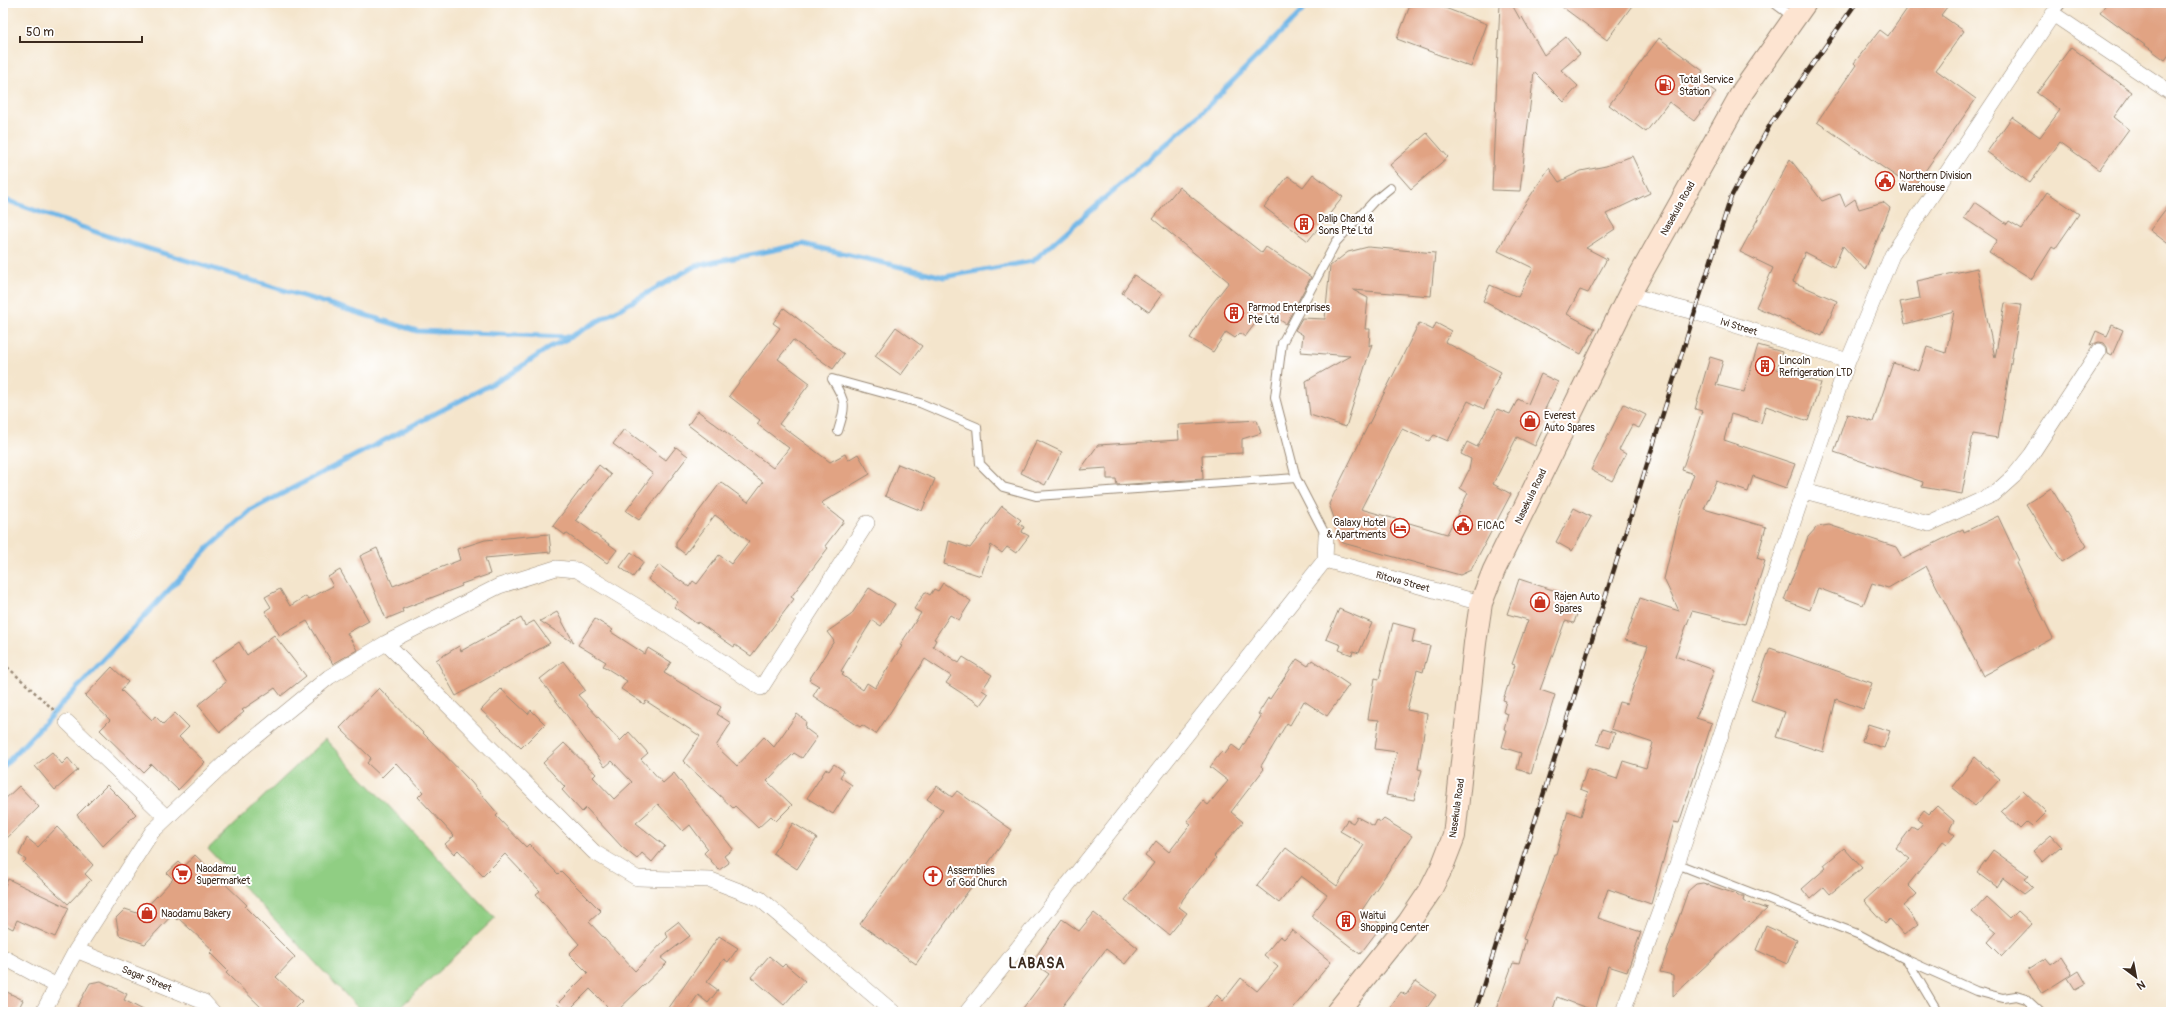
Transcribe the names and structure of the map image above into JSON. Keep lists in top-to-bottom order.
{
  "streets": {
    "main road": ["Nasekula Road"],
    "street": ["Ivi Street", "Ritova Street", "Sagar Street"]
  },
  "crossings": [
    ["Nasekula Road", "Ivi Street"],
    ["Nasekula Road", "Ritova Street"]
  ],
  "districts": ["LABASA"],
  "places": {
    "fuel station": ["Total Service Station"],
    "public building": ["Northern Division Warehouse", "FICAC"],
    "building": [
      "Dalip Chand & Sons Pte Ltd",
      "Parmod Enterprises Pte Ltd",
      "Lincoln Refrigeration LTD",
      "Waitui Shopping Center"
    ],
    "shop": ["Everest Auto Spares", "Rajen Auto Spares", "Naodamu Bakery"],
    "hotel": ["Galaxy Hotel & Apartments"],
    "supermarket": ["Naodamu Supermarket"],
    "church": ["Assemblies of God Church"]
  },
  "scale_bar": "50 m",
  "north": "bottom right"
}
